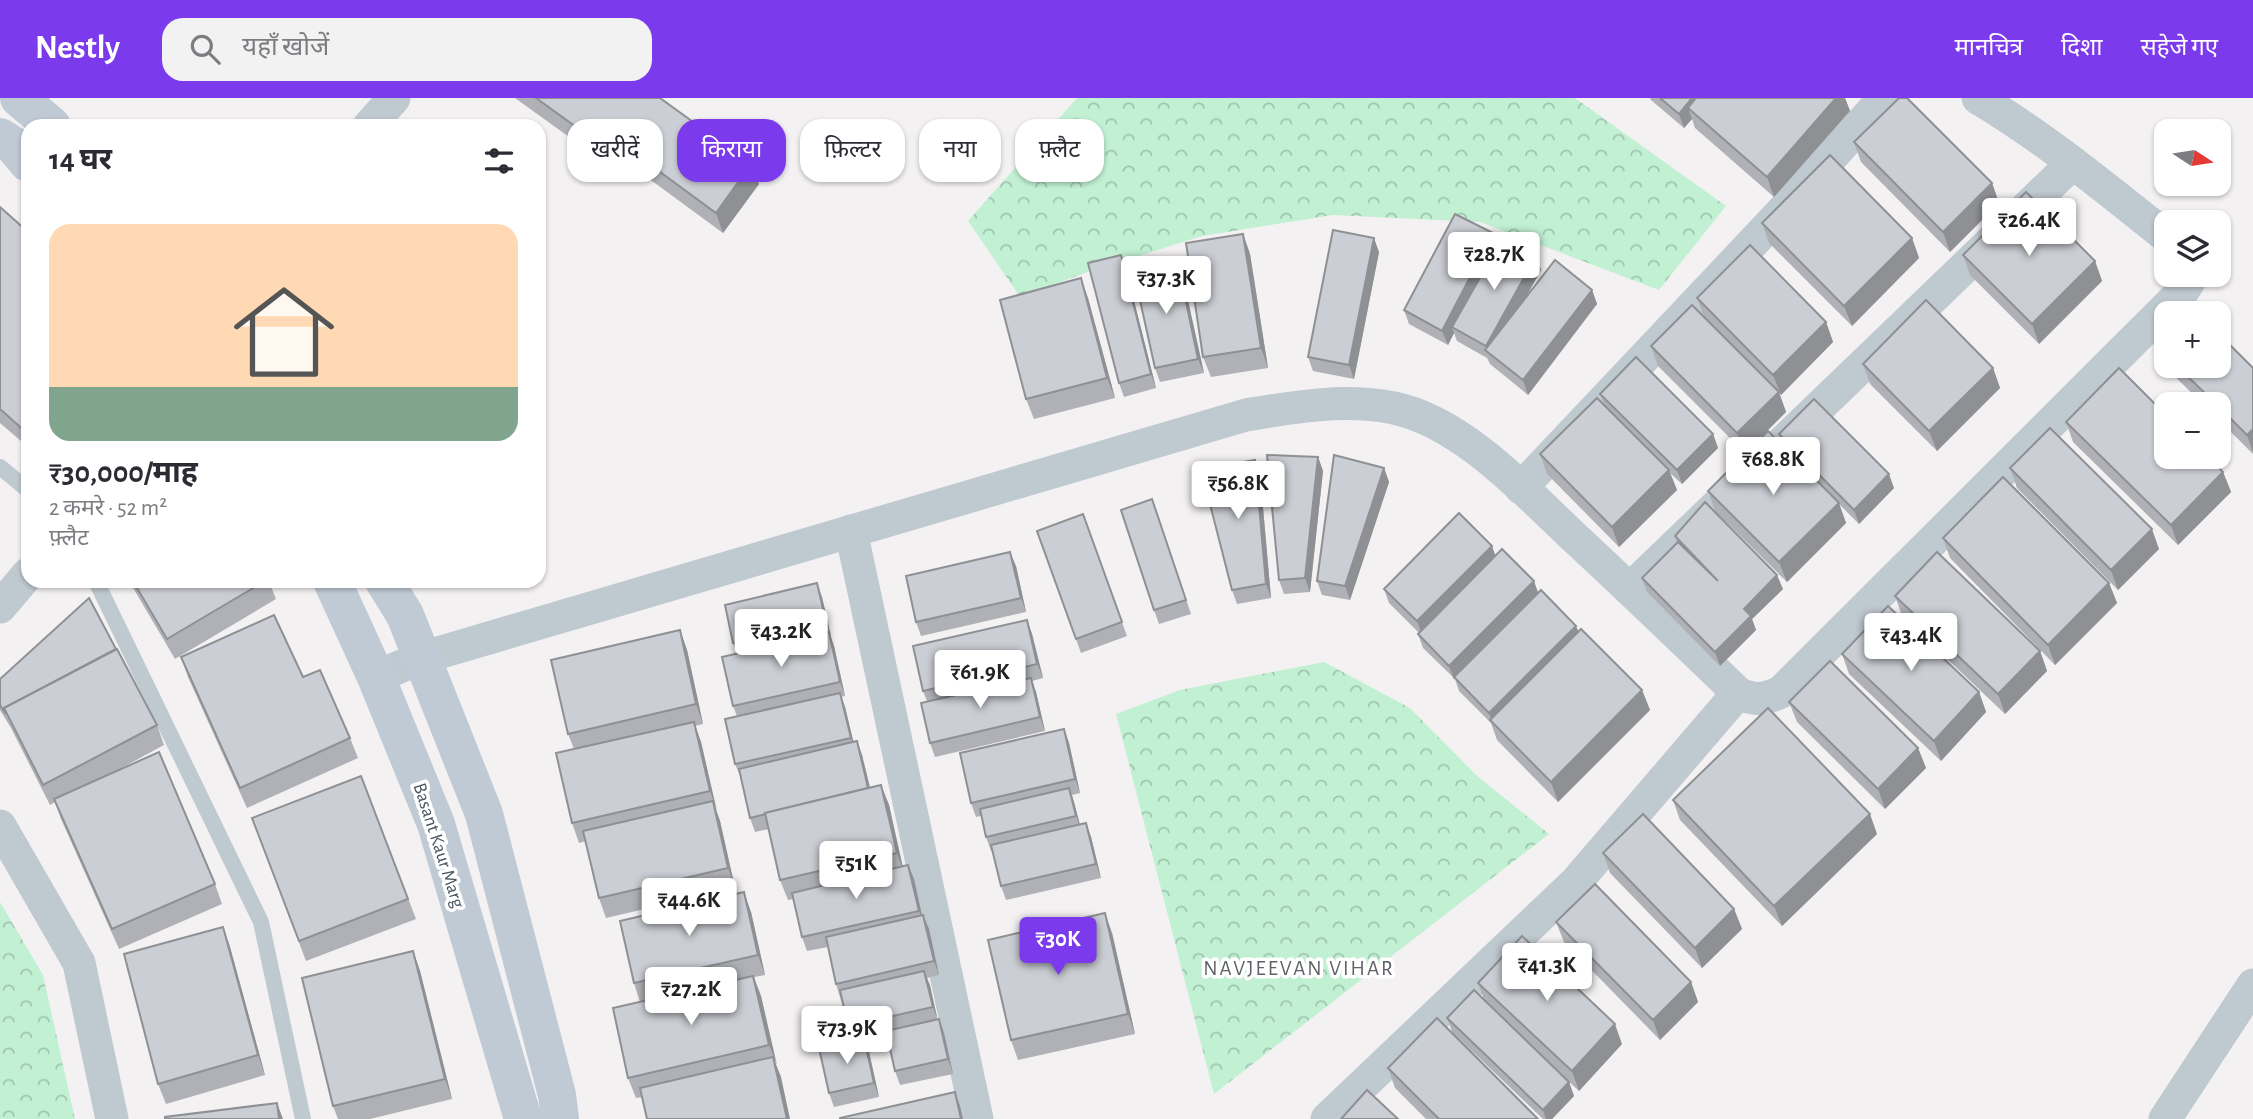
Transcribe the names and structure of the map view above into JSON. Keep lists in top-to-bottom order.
{
  "streets": {
    "main road": ["Basant Kaur Marg"]
  },
  "districts": ["NAVJEEVAN VIHAR"],
  "north": "right",
  "page": {
    "header": "Nestly",
    "search": "यहाँ खोजें",
    "nav": ["मानचित्र", "दिशा", "सहेजे गए"],
    "map_buttons": ["+", "−"],
    "chip": [
      "खरीदें",
      "किराया",
      "फ़िल्टर",
      "नया",
      "फ़्लैट"
    ],
    "heading": "14 घर",
    "price": [
      "₹26.4K",
      "₹28.7K",
      "₹37.3K",
      "₹68.8K",
      "₹56.8K",
      "₹43.2K",
      "₹43.4K",
      "₹61.9K",
      "₹51K",
      "₹44.6K",
      "₹30K",
      "₹41.3K",
      "₹27.2K",
      "₹73.9K"
    ],
    "list": [
      {
        "name": "₹30,000/माह",
        "note": "2 कमरे · 52 m² · फ़्लैट"
      }
    ]
  }
}
